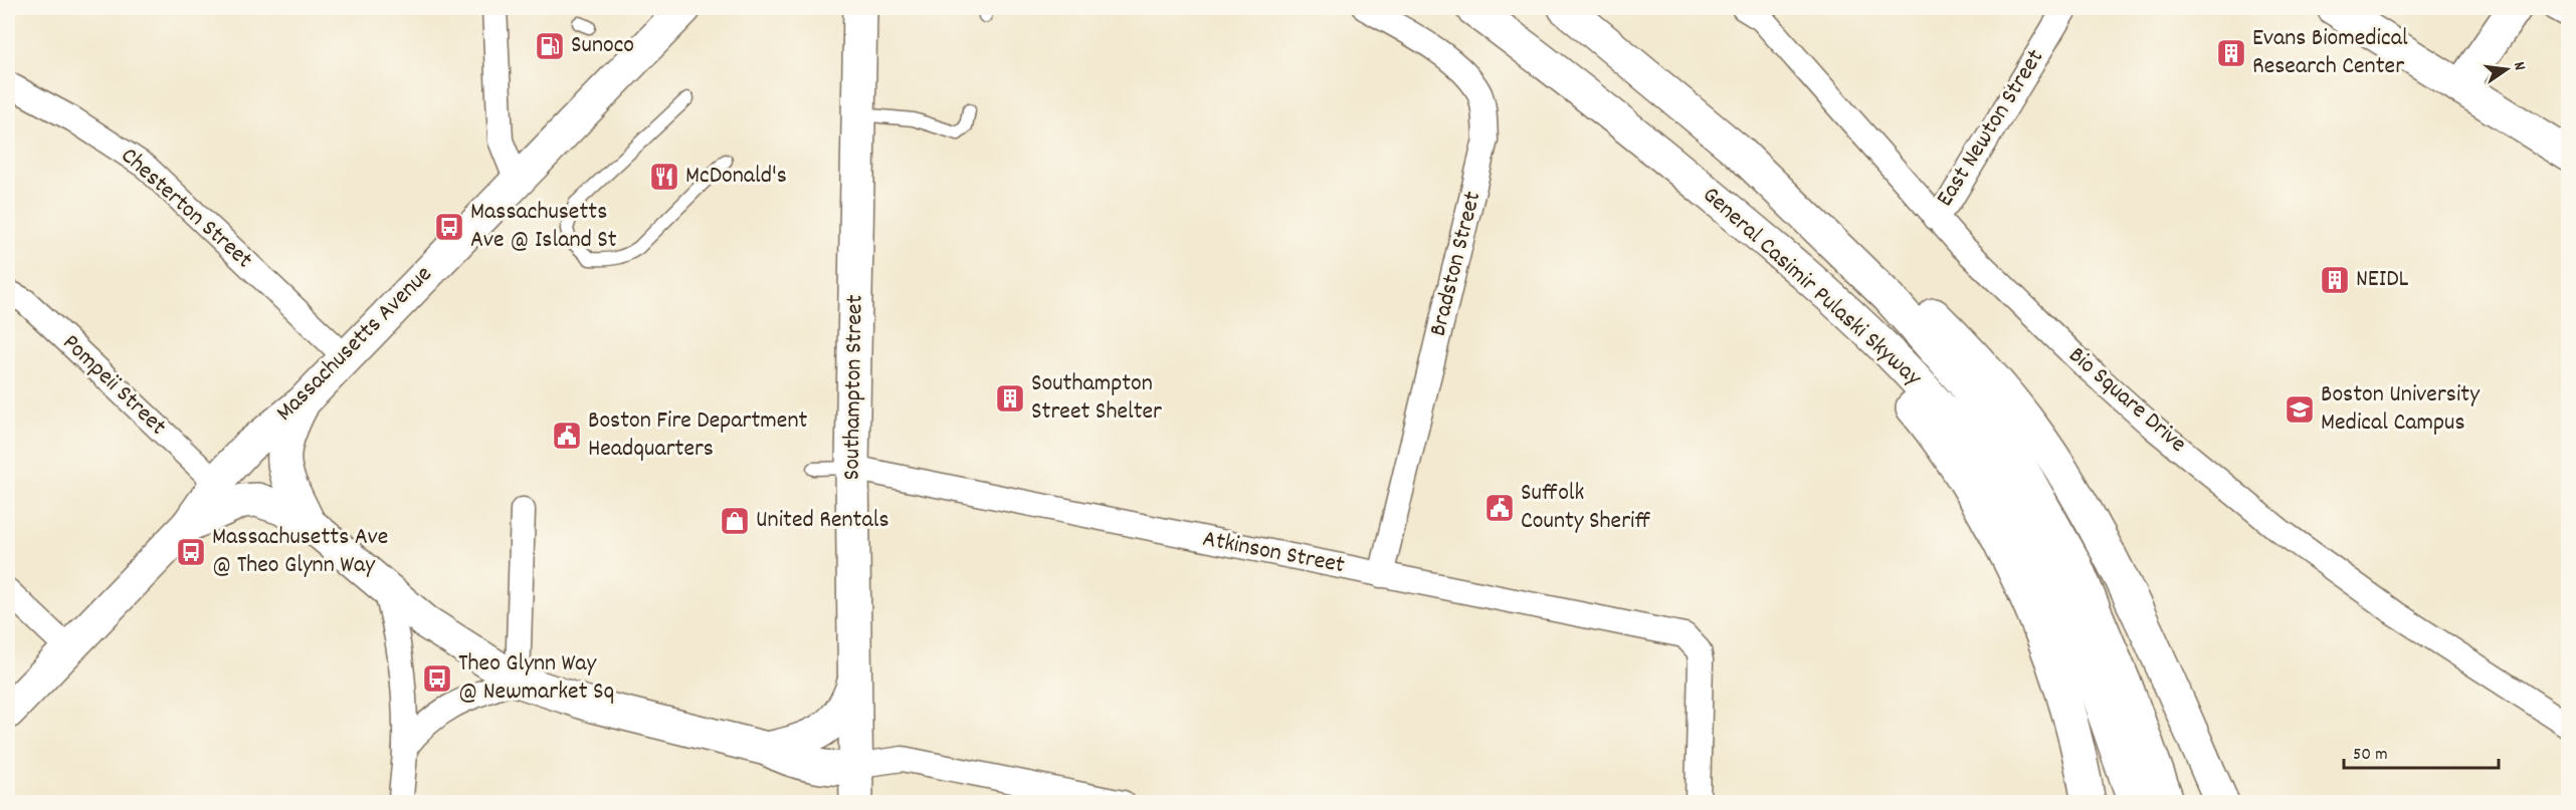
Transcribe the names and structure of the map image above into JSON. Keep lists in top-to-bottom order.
{
  "streets": {
    "main road": ["General Casimir Pulaski Skyway", "Massachusetts Avenue", "Southampton Street"],
    "street": [
      "East Newton Street",
      "Chesterton Street",
      "Bradston Street",
      "Pompeii Street",
      "Bio Square Drive",
      "Atkinson Street"
    ]
  },
  "crossings": [
    ["East Newton Street", "Bio Square Drive"],
    ["Chesterton Street", "Massachusetts Avenue"],
    ["Bradston Street", "Atkinson Street"],
    ["Massachusetts Avenue", "Pompeii Street"],
    ["Southampton Street", "Atkinson Street"]
  ],
  "places": {
    "fuel station": ["Sunoco"],
    "building": ["Evans Biomedical Research Center", "NEIDL", "Southampton Street Shelter"],
    "restaurant": ["McDonald's"],
    "bus stop": ["Massachusetts Ave @ Island St", "Massachusetts Ave @ Theo Glynn Way", "Theo Glynn Way @ Newmarket Sq"],
    "school or university": ["Boston University Medical Campus"],
    "public building": ["Boston Fire Department Headquarters", "Suffolk County Sheriff"],
    "shop": ["United Rentals"]
  },
  "scale_bar": "50 m",
  "north": "right"
}
